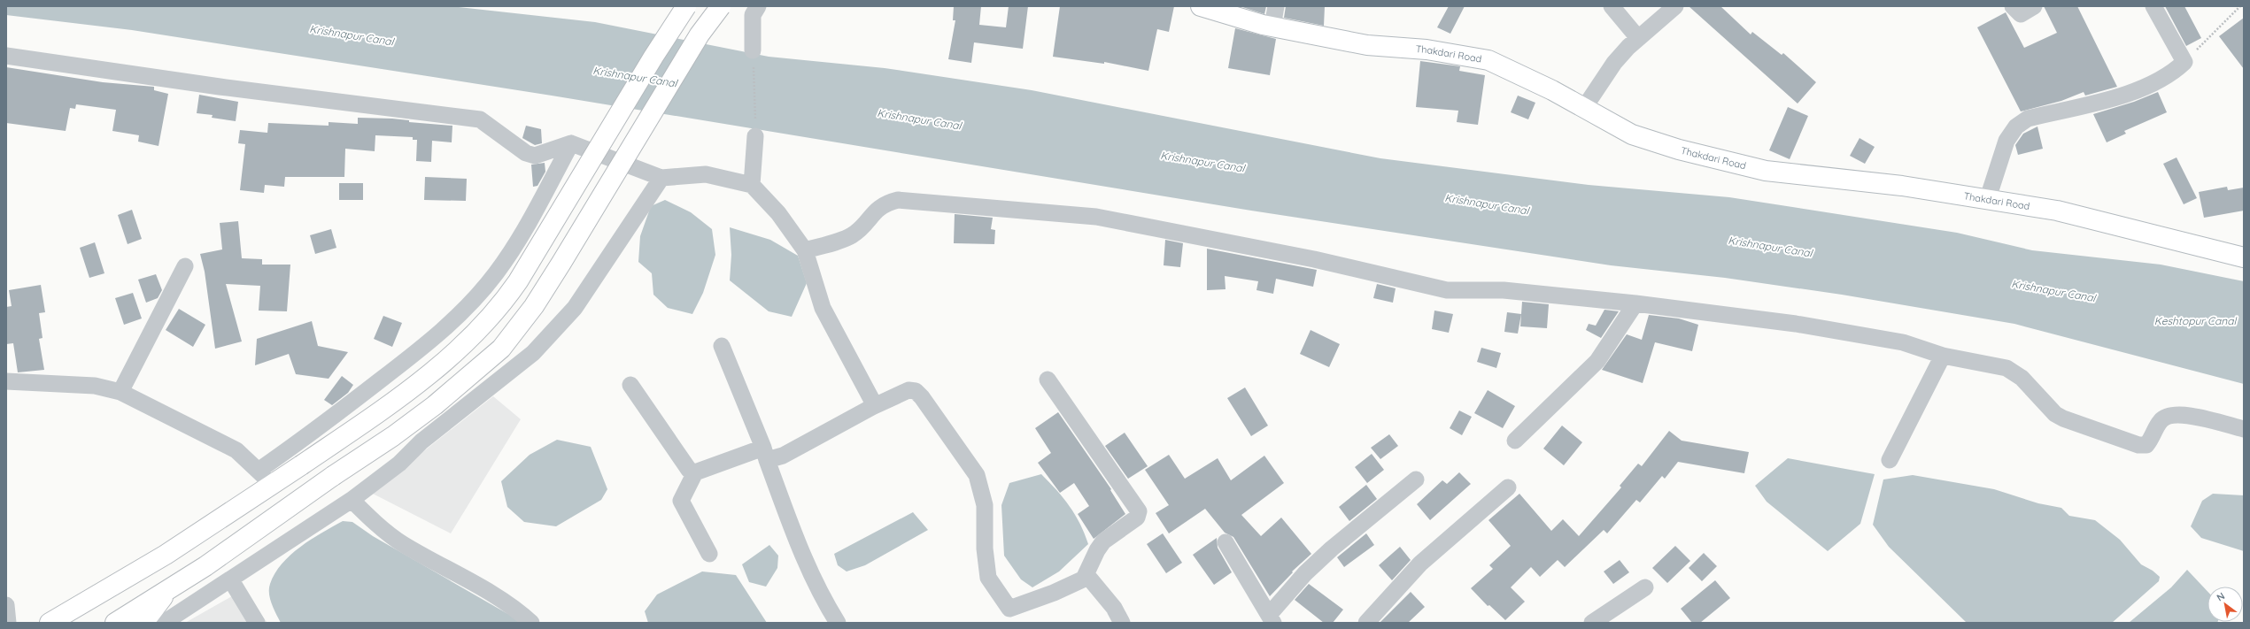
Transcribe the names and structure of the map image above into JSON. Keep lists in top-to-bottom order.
{
  "streets": {
    "main road": ["Thakdari Road"]
  },
  "water": ["Krishnapur Canal", "Keshtopur Canal"],
  "north": "top left"
}
